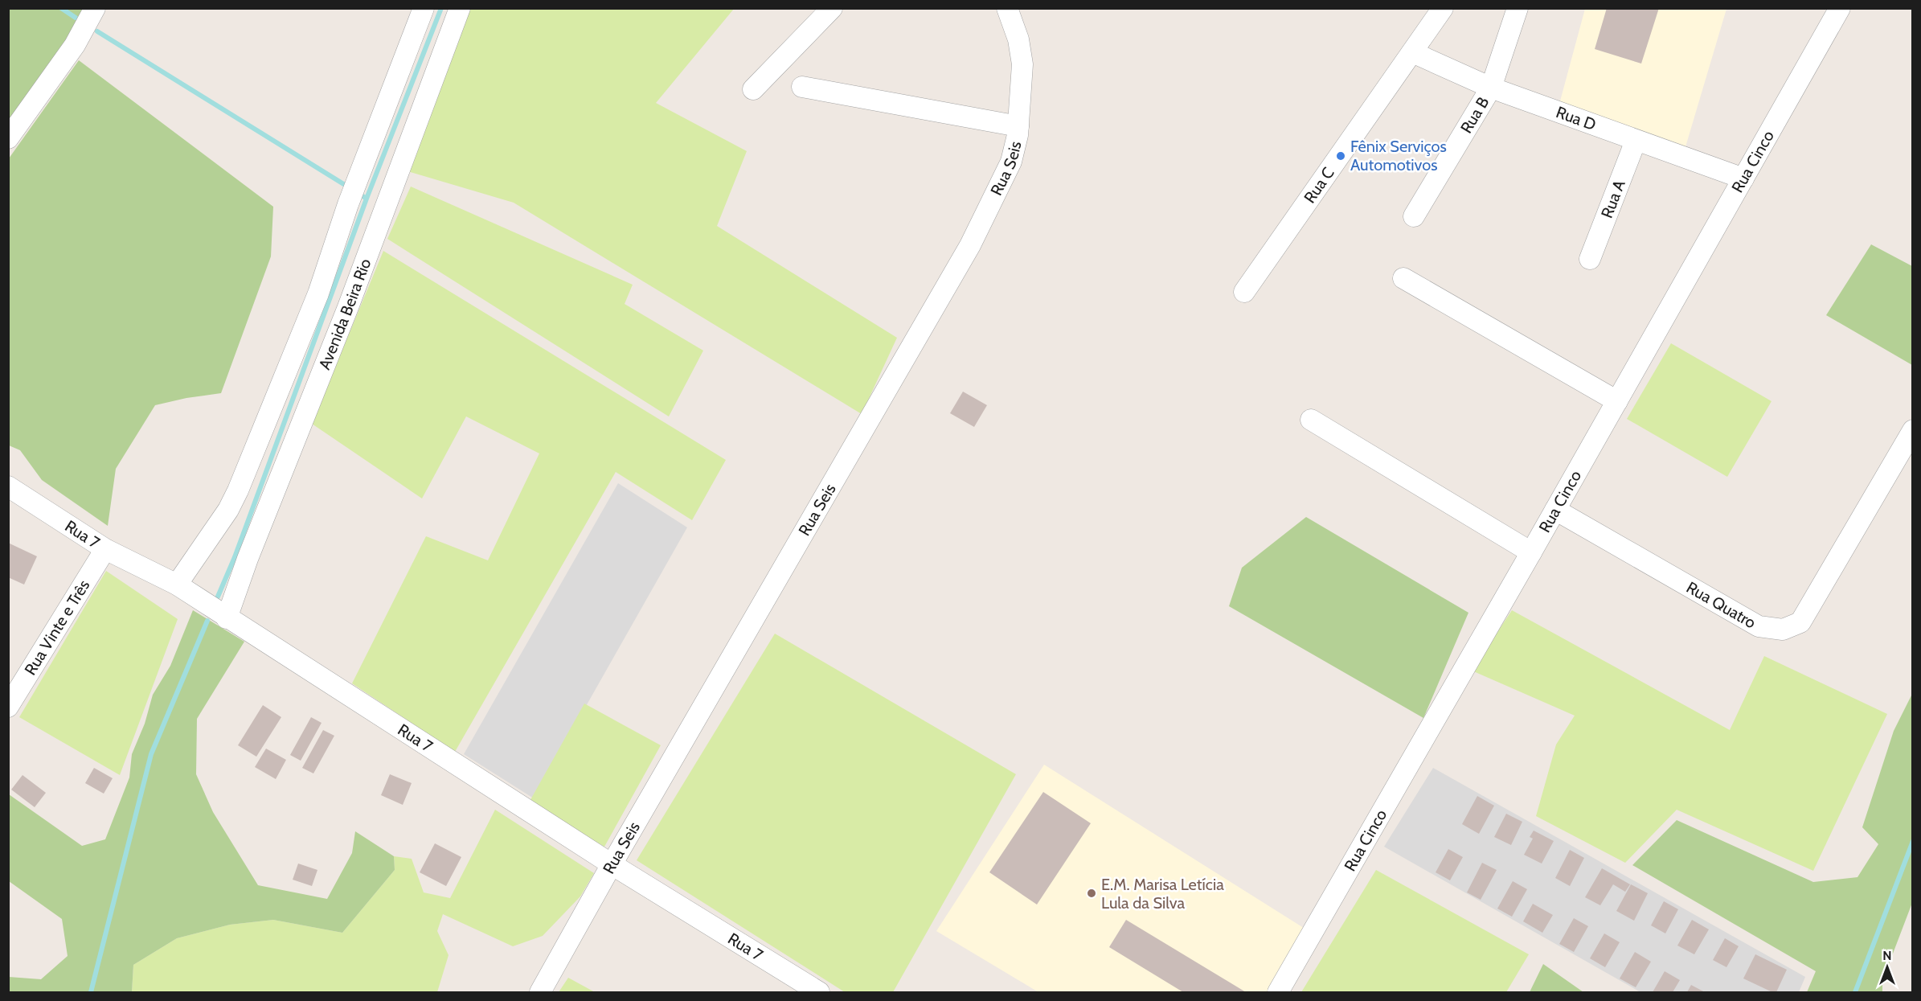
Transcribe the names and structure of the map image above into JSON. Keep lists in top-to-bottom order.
{
  "streets": {
    "street": [
      "Rua B",
      "Rua D",
      "Rua Cinco",
      "Rua Seis",
      "Rua C",
      "Rua A",
      "Avenida Beira Rio",
      "Rua 7",
      "Rua Quatro",
      "Rua Vinte e Três"
    ]
  },
  "crossings": [
    ["Rua B", "Rua D"],
    ["Rua D", "Rua Cinco"],
    ["Rua D", "Rua C"],
    ["Rua D", "Rua A"],
    ["Rua Cinco", "Rua Quatro"],
    ["Rua Seis", "Rua 7"],
    ["Avenida Beira Rio", "Rua 7"],
    ["Rua 7", "Rua Vinte e Três"]
  ],
  "places": ["Fênix Serviços Automotivos", "E.M. Marisa Letícia Lula da Silva"],
  "north": "top"
}
